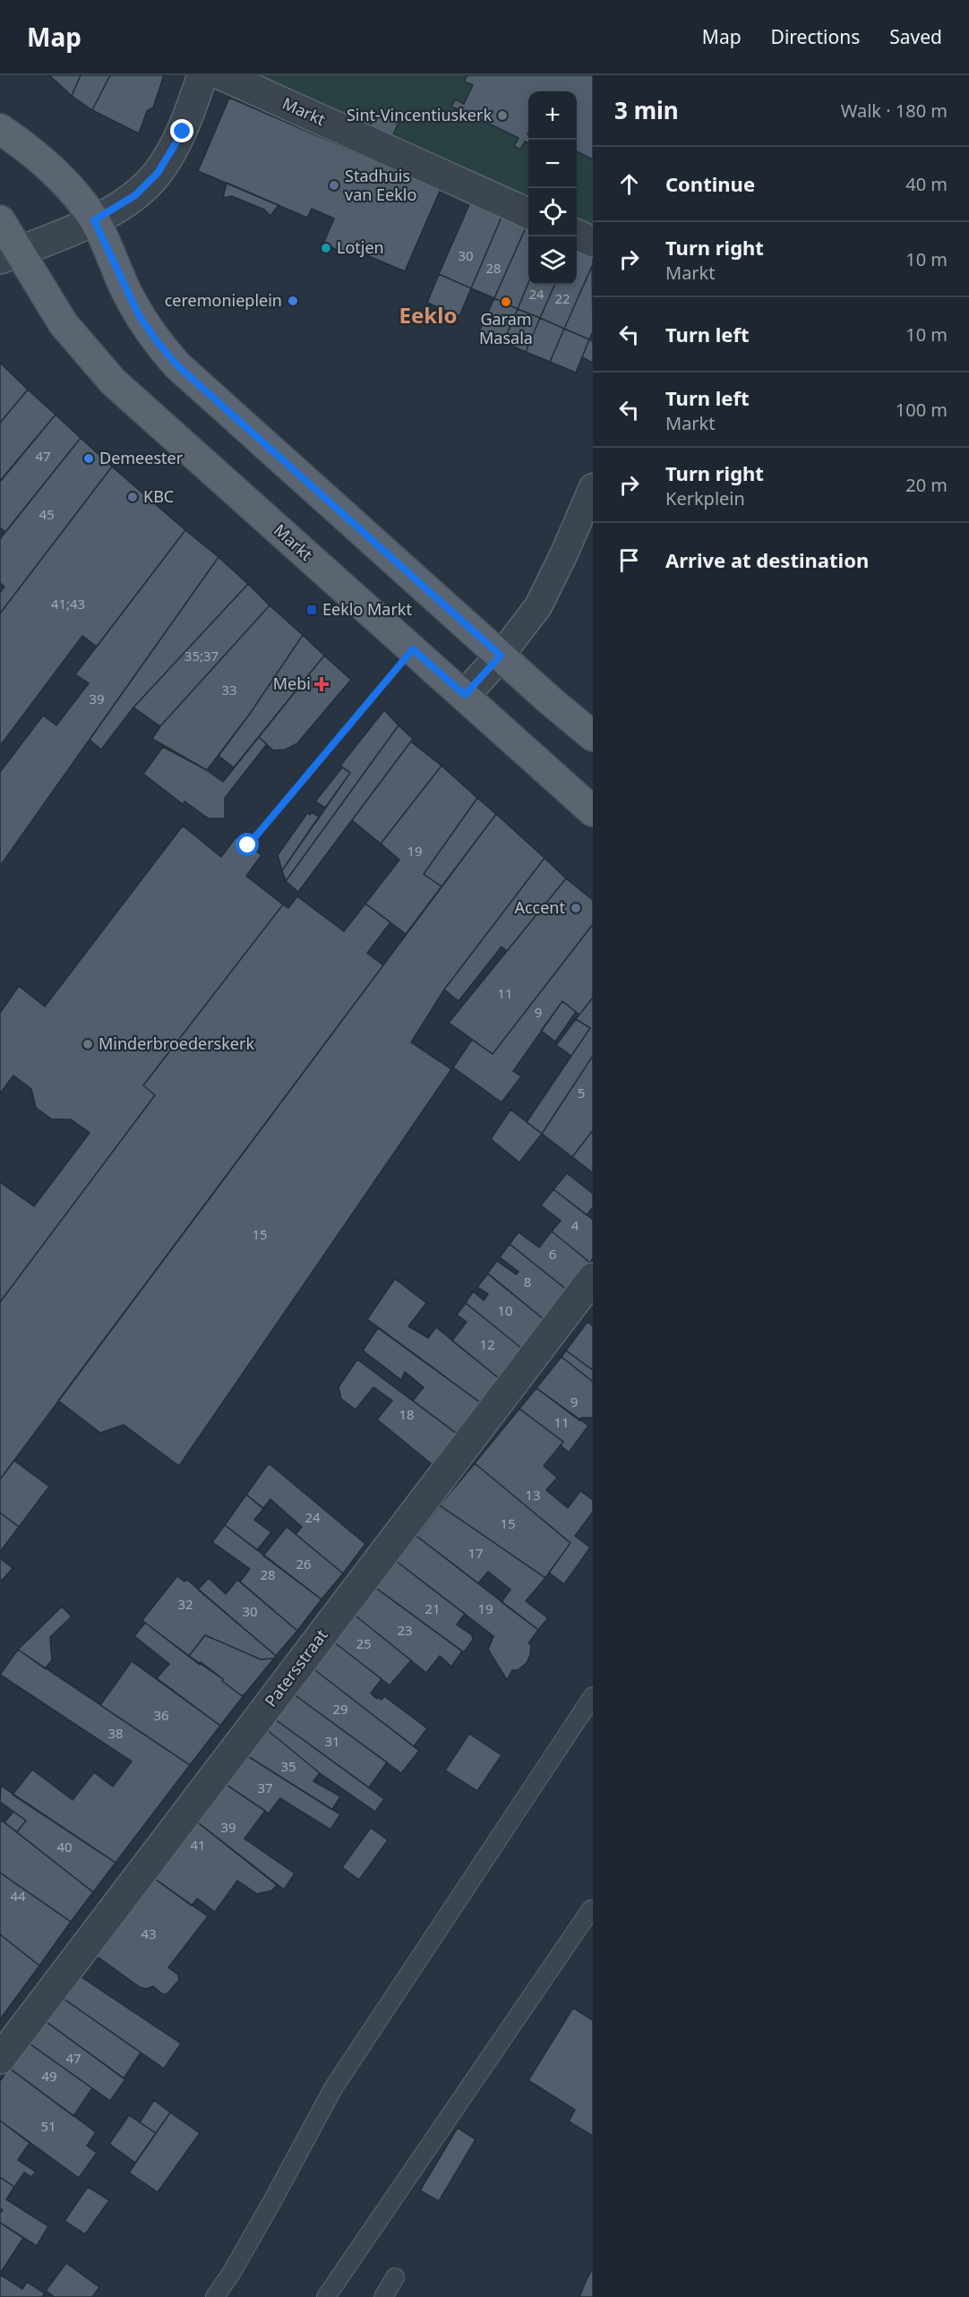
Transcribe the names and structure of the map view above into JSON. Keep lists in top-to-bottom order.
{
  "streets": {
    "main road": ["Markt"],
    "street": ["Patersstraat"]
  },
  "districts": ["Eeklo"],
  "places": {
    "other": [
      "Sint-Vincentiuskerk",
      "Stadhuis van Eeklo",
      "Lotjen",
      "ceremonieplein",
      "Garam Masala",
      "Demeester",
      "KBC",
      "Accent",
      "Minderbroederskerk"
    ],
    "transit": ["Eeklo Markt"],
    "health": ["Mebi"]
  },
  "house_numbers": [
    "30",
    "28",
    "24",
    "22",
    "47",
    "45",
    "41;43",
    "35;37",
    "33",
    "39",
    "19",
    "11",
    "9",
    "5",
    "4",
    "15",
    "6",
    "8",
    "10",
    "12",
    "9",
    "18",
    "11",
    "13",
    "24",
    "15",
    "17",
    "26",
    "28",
    "32",
    "21",
    "19",
    "30",
    "23",
    "25",
    "29",
    "36",
    "38",
    "31",
    "35",
    "37",
    "39",
    "41",
    "40",
    "44",
    "43",
    "47",
    "49",
    "51"
  ],
  "page": {
    "header": "Map",
    "nav": ["Map", "Directions", "Saved"],
    "heading": ["3 min", "Walk · 180 m"],
    "map_buttons": ["+", "−"],
    "list": [
      ["Continue", "40 m"],
      ["Turn right", "Markt", "10 m"],
      ["Turn left", "10 m"],
      ["Turn left", "Markt", "100 m"],
      ["Turn right", "Kerkplein", "20 m"],
      "Arrive at destination"
    ]
  }
}
